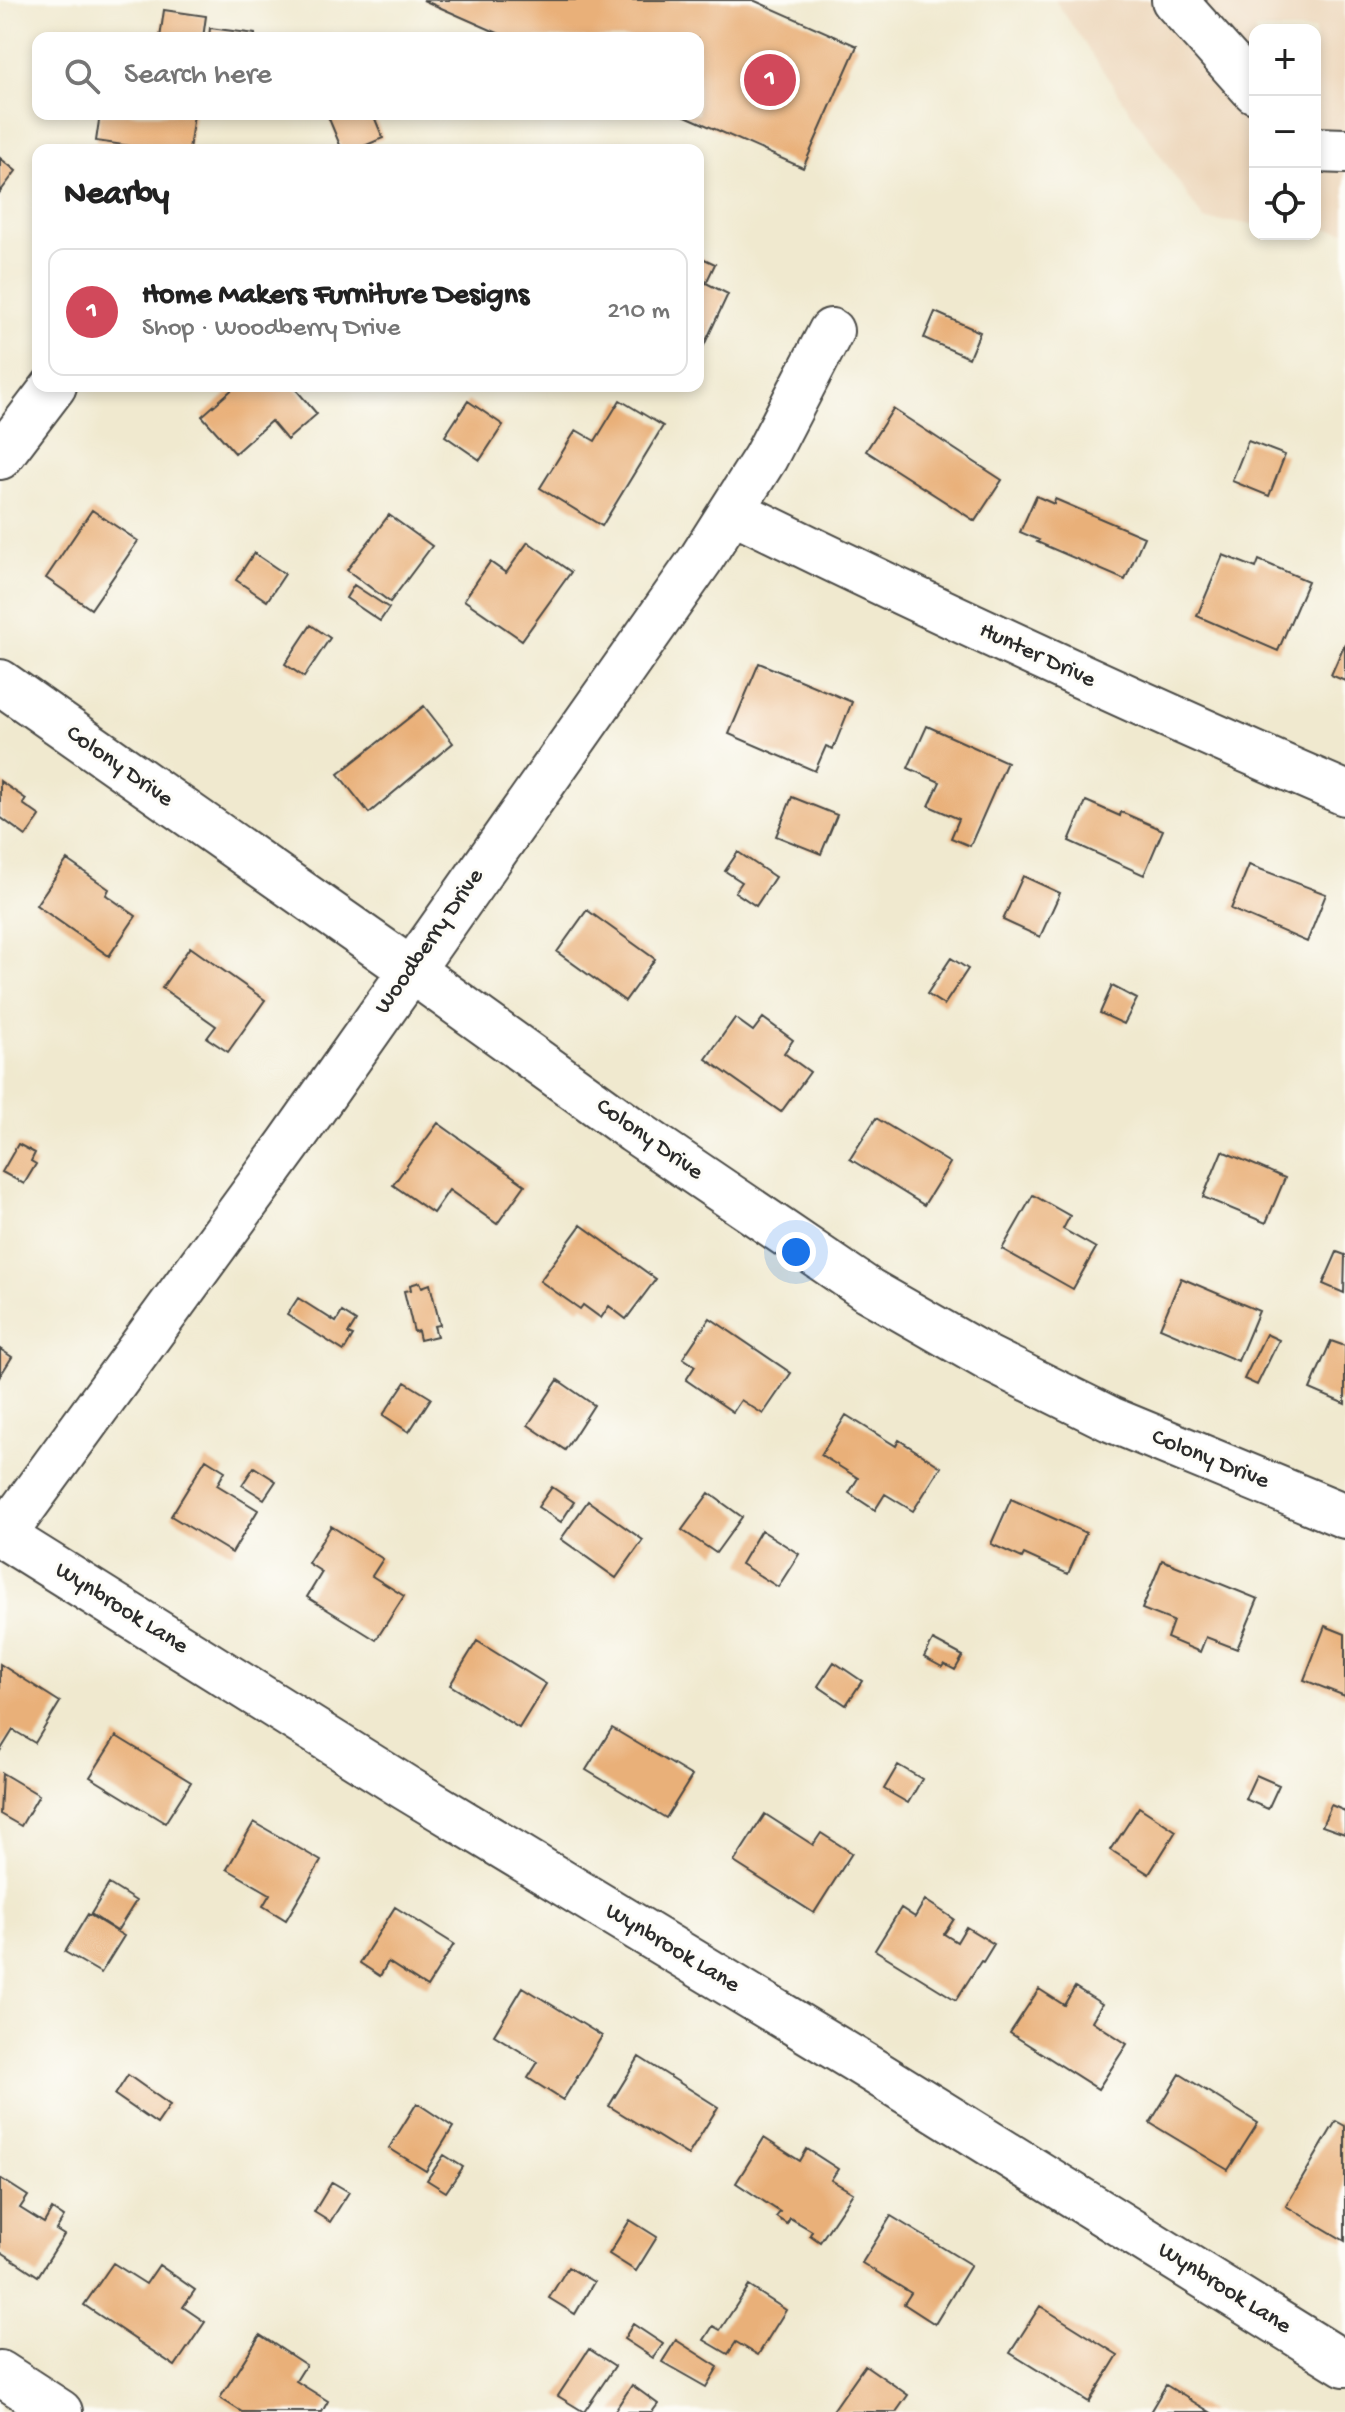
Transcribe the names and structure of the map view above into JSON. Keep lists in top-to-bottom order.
{
  "streets": {
    "street": [
      "Hunter Drive",
      "Colony Drive",
      "Woodberry Drive",
      "Wynbrook Lane"
    ]
  },
  "crossings": [
    ["Hunter Drive", "Woodberry Drive"],
    ["Colony Drive", "Woodberry Drive"],
    ["Woodberry Drive", "Wynbrook Lane"]
  ],
  "page": {
    "map_buttons": ["+", "−"],
    "search": "Search here",
    "pins": "1",
    "heading": "Nearby",
    "list": [
      {
        "mark": "1",
        "name": "Home Makers Furniture Designs",
        "note": "Shop · Woodberry Drive",
        "value": "210 m"
      }
    ]
  }
}
